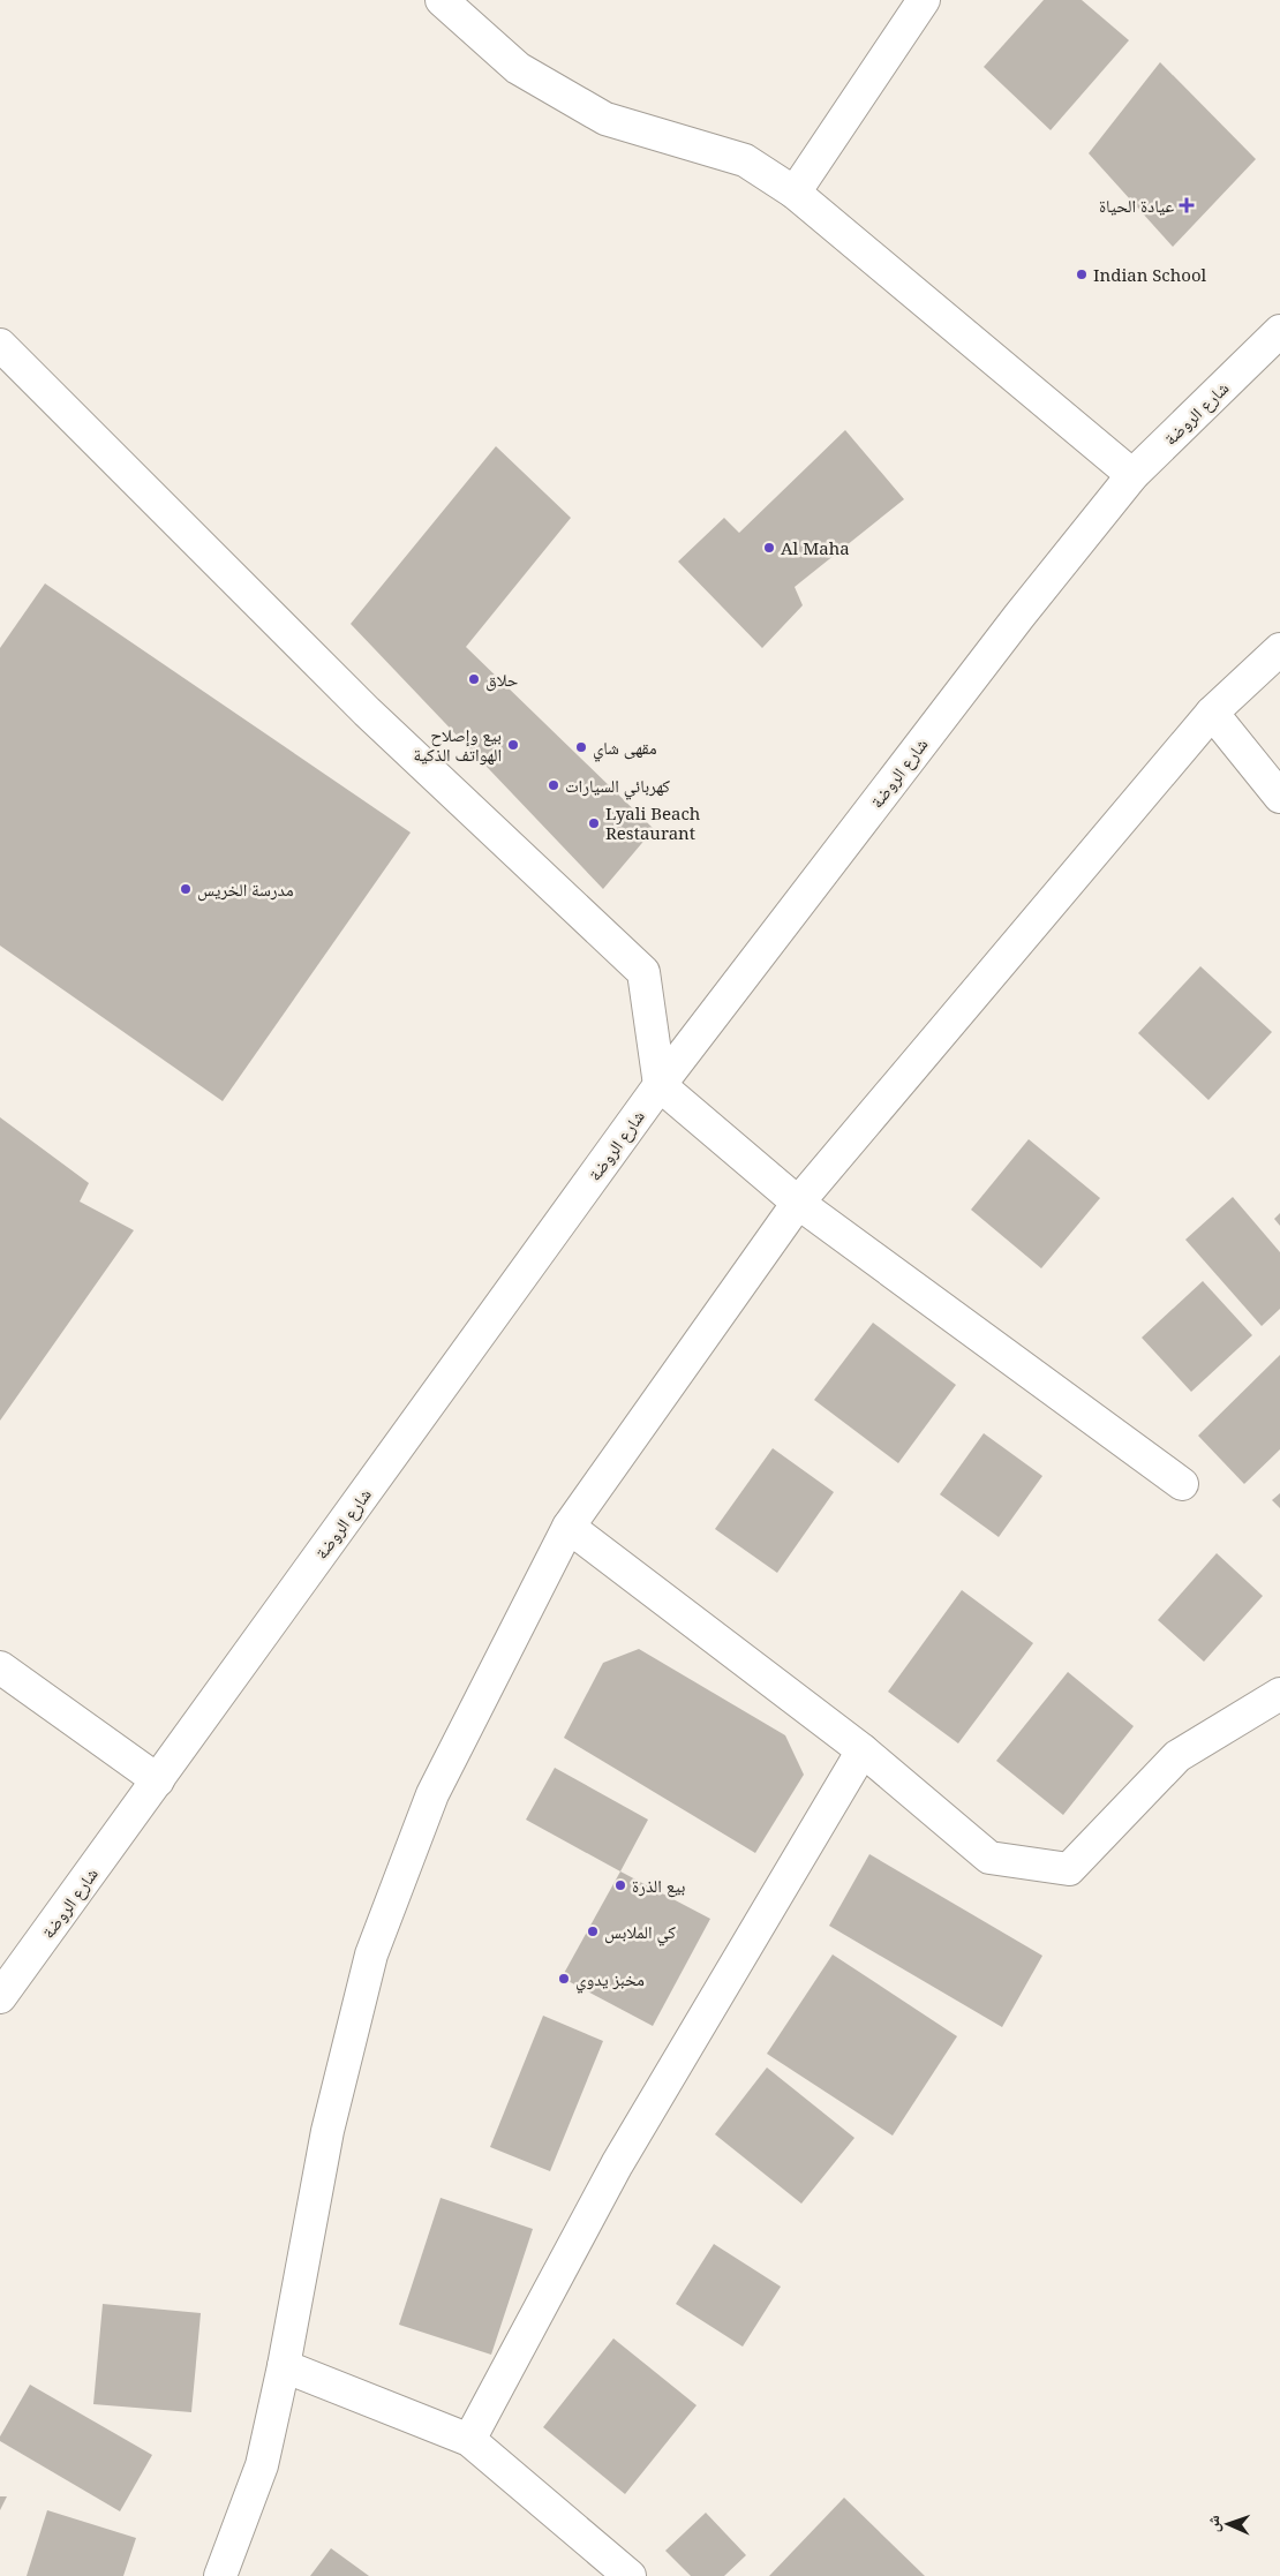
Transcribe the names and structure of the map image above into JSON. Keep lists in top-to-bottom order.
{
  "streets": {
    "street": ["شارع الروضة"]
  },
  "places": {
    "health": ["عيادة الحياة"],
    "other": [
      "Indian School",
      "Al Maha",
      "حلاق",
      "بيع وإصلاح الهواتف الذكية",
      "مقهى شاي",
      "كهربائي السيارات",
      "Lyali Beach Restaurant",
      "مدرسة الخريس",
      "بيع الذرة",
      "كي الملابس",
      "مخبز يدوي"
    ]
  },
  "north": "left"
}
